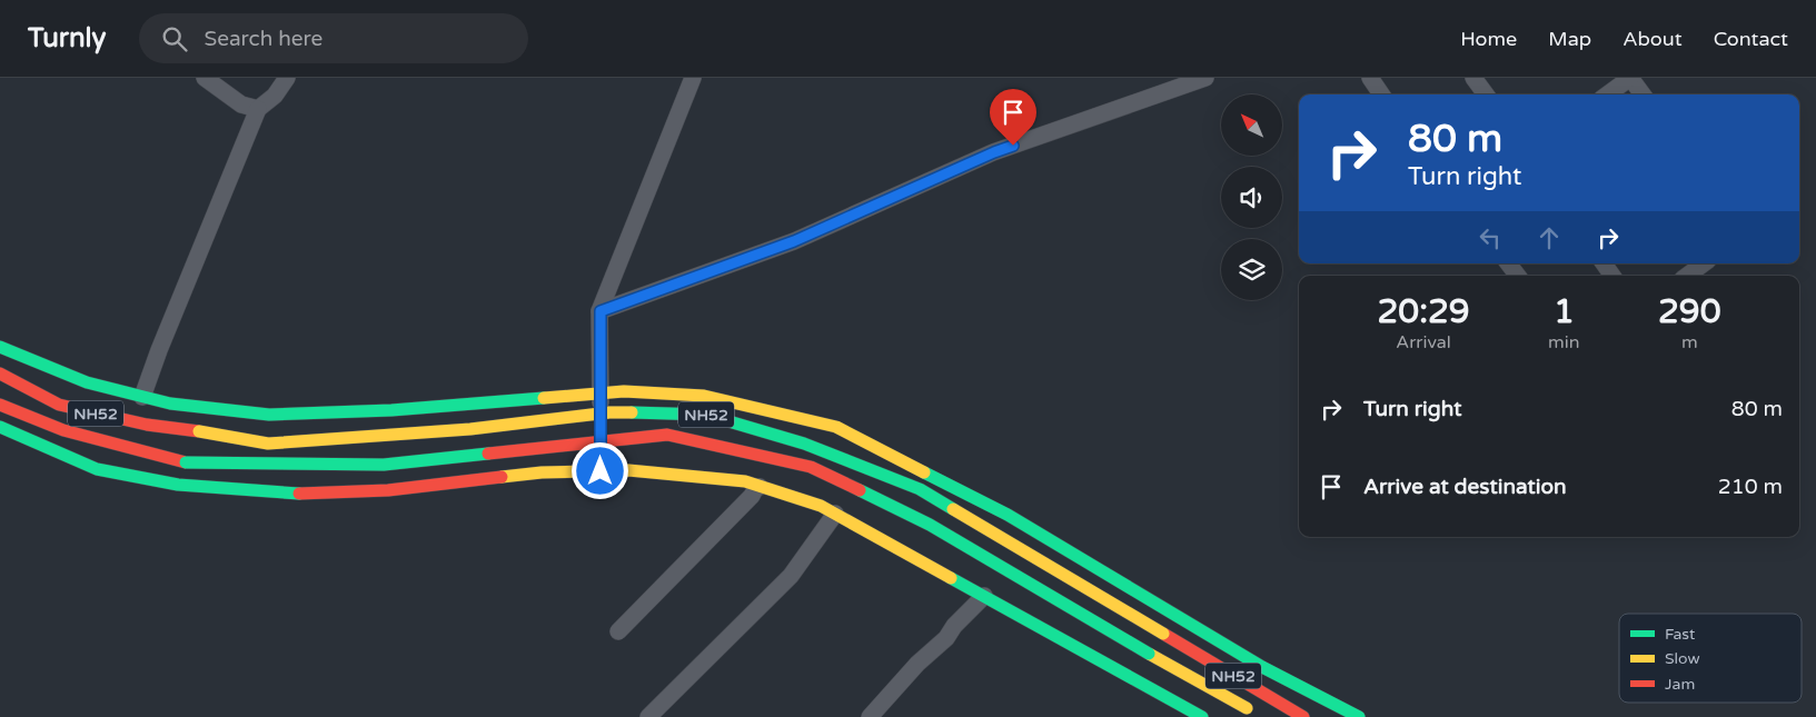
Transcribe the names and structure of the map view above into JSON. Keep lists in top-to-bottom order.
{
  "streets": {
    "main road": ["NH52"]
  },
  "legend": ["Fast", "Slow", "Jam"],
  "north": "top left",
  "page": {
    "header": "Turnly",
    "search": "Search here",
    "nav": [
      "Home",
      "Map",
      "About",
      "Contact"
    ],
    "turn": ["80 m", "Turn right"],
    "eta": [
      "20:29",
      "Arrival",
      "1",
      "min",
      "290",
      "m"
    ],
    "list": [
      {
        "name": "Turn right",
        "value": "80 m"
      },
      {
        "name": "Arrive at destination",
        "value": "210 m"
      }
    ]
  }
}
